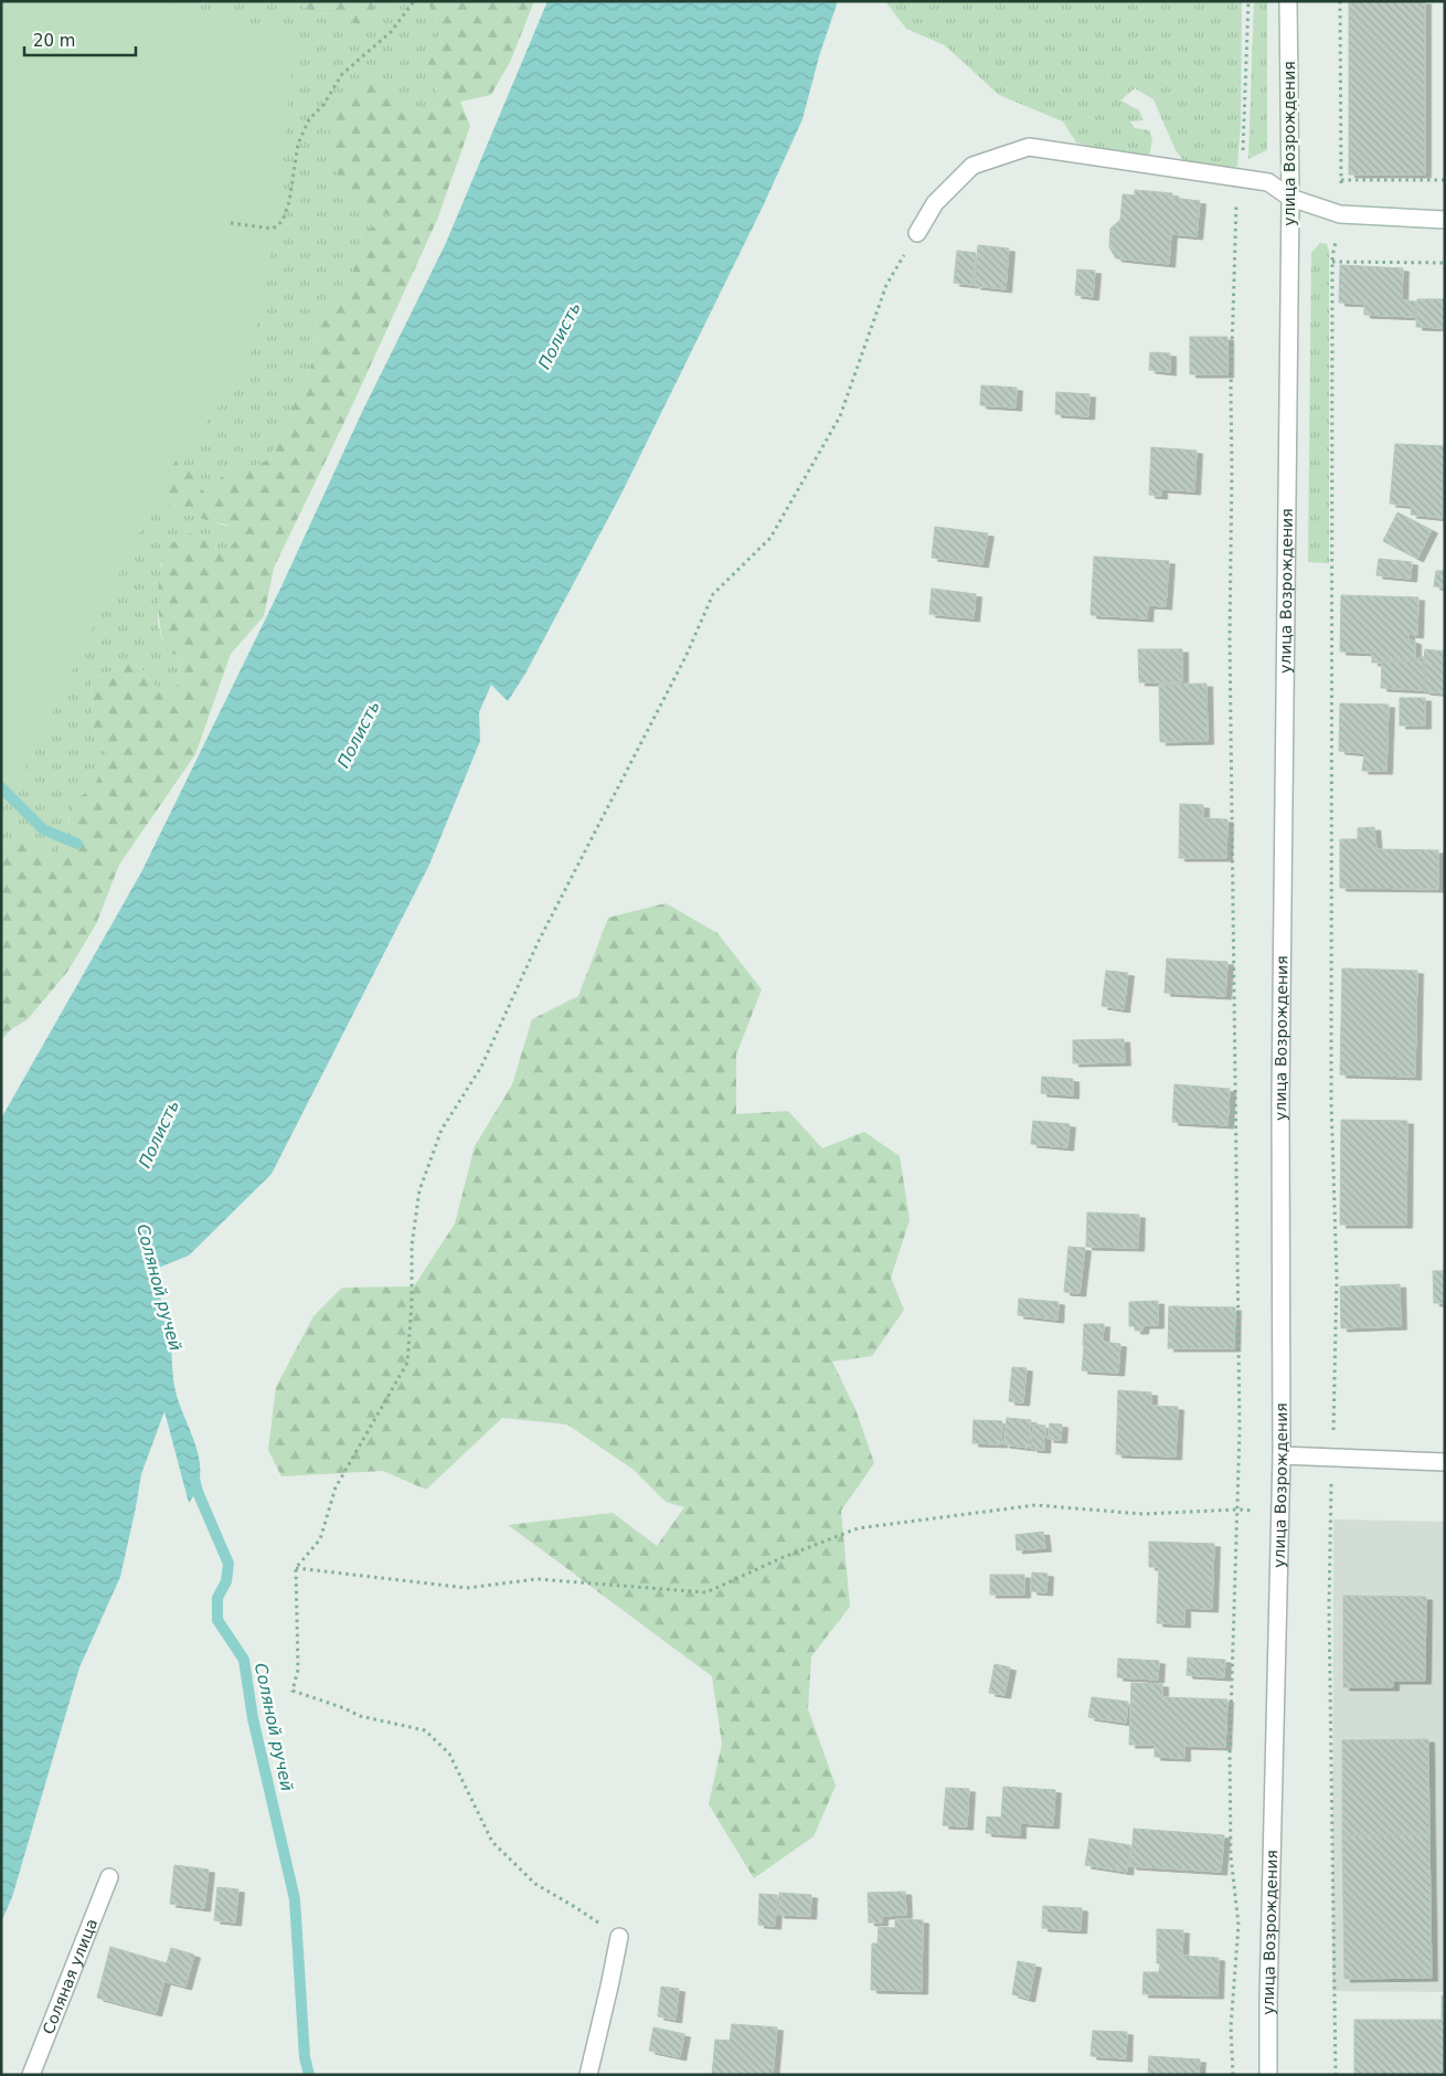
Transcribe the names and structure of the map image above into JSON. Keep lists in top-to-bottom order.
{
  "streets": {
    "street": ["улица Возрождения", "Соляная улица"]
  },
  "water": ["Полисть", "Соляной ручей"],
  "scale_bar": "20 m"
}
